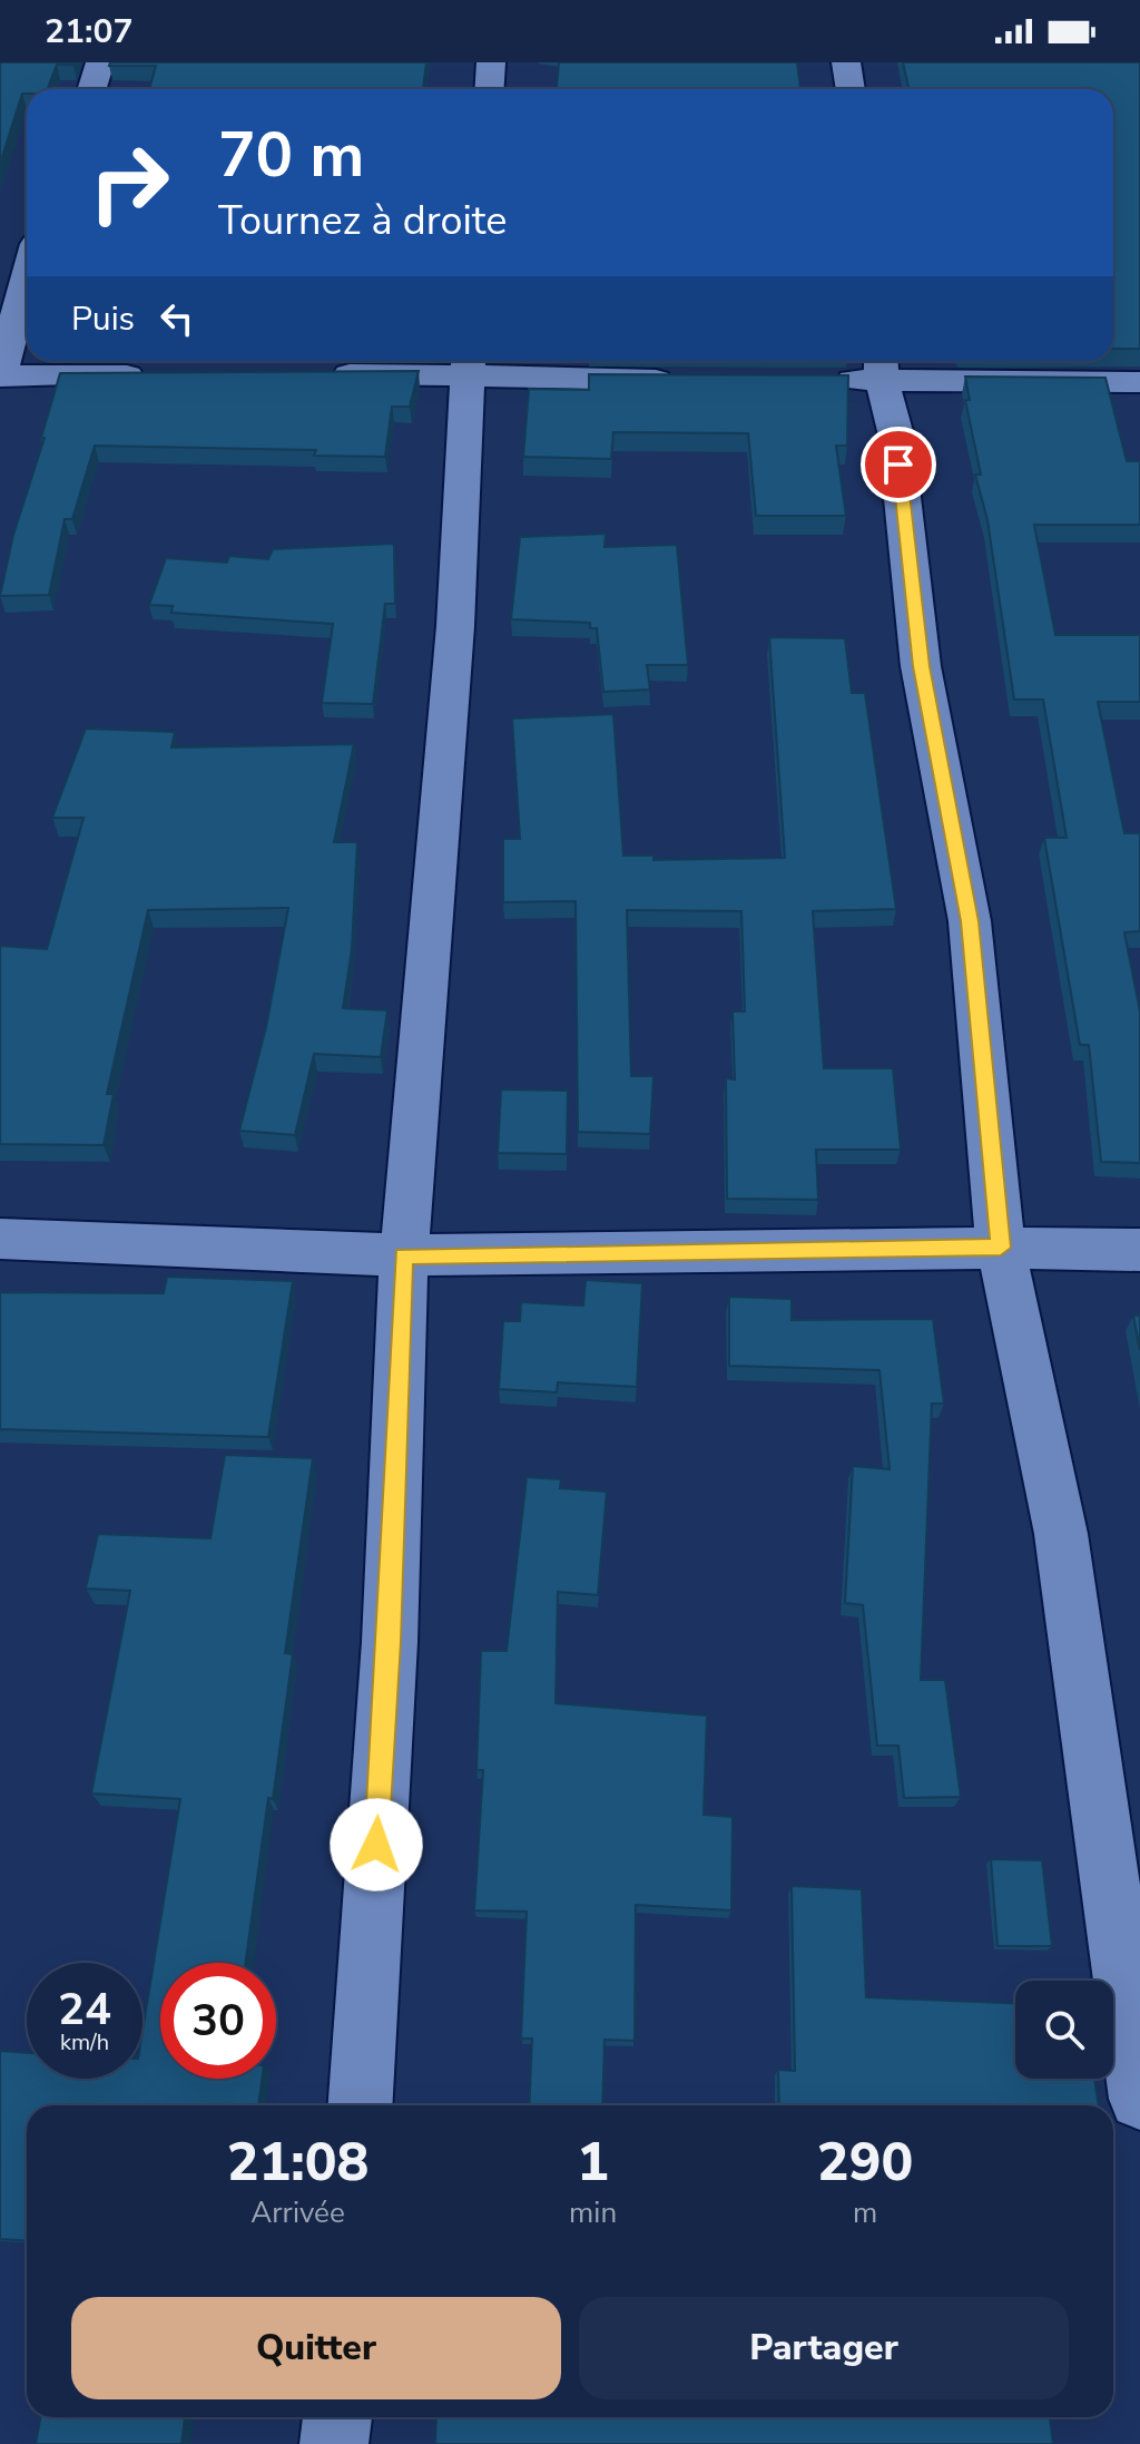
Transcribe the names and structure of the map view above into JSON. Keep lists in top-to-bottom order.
{
  "page": {
    "status": "21:07",
    "turn": ["70 m", "Tournez à droite"],
    "then": "Puis",
    "speed": "24 km/h",
    "limit": "30",
    "eta": [
      "21:08",
      "Arrivée",
      "1",
      "min",
      "290",
      "m"
    ],
    "buttons": ["Quitter", "Partager"]
  }
}
